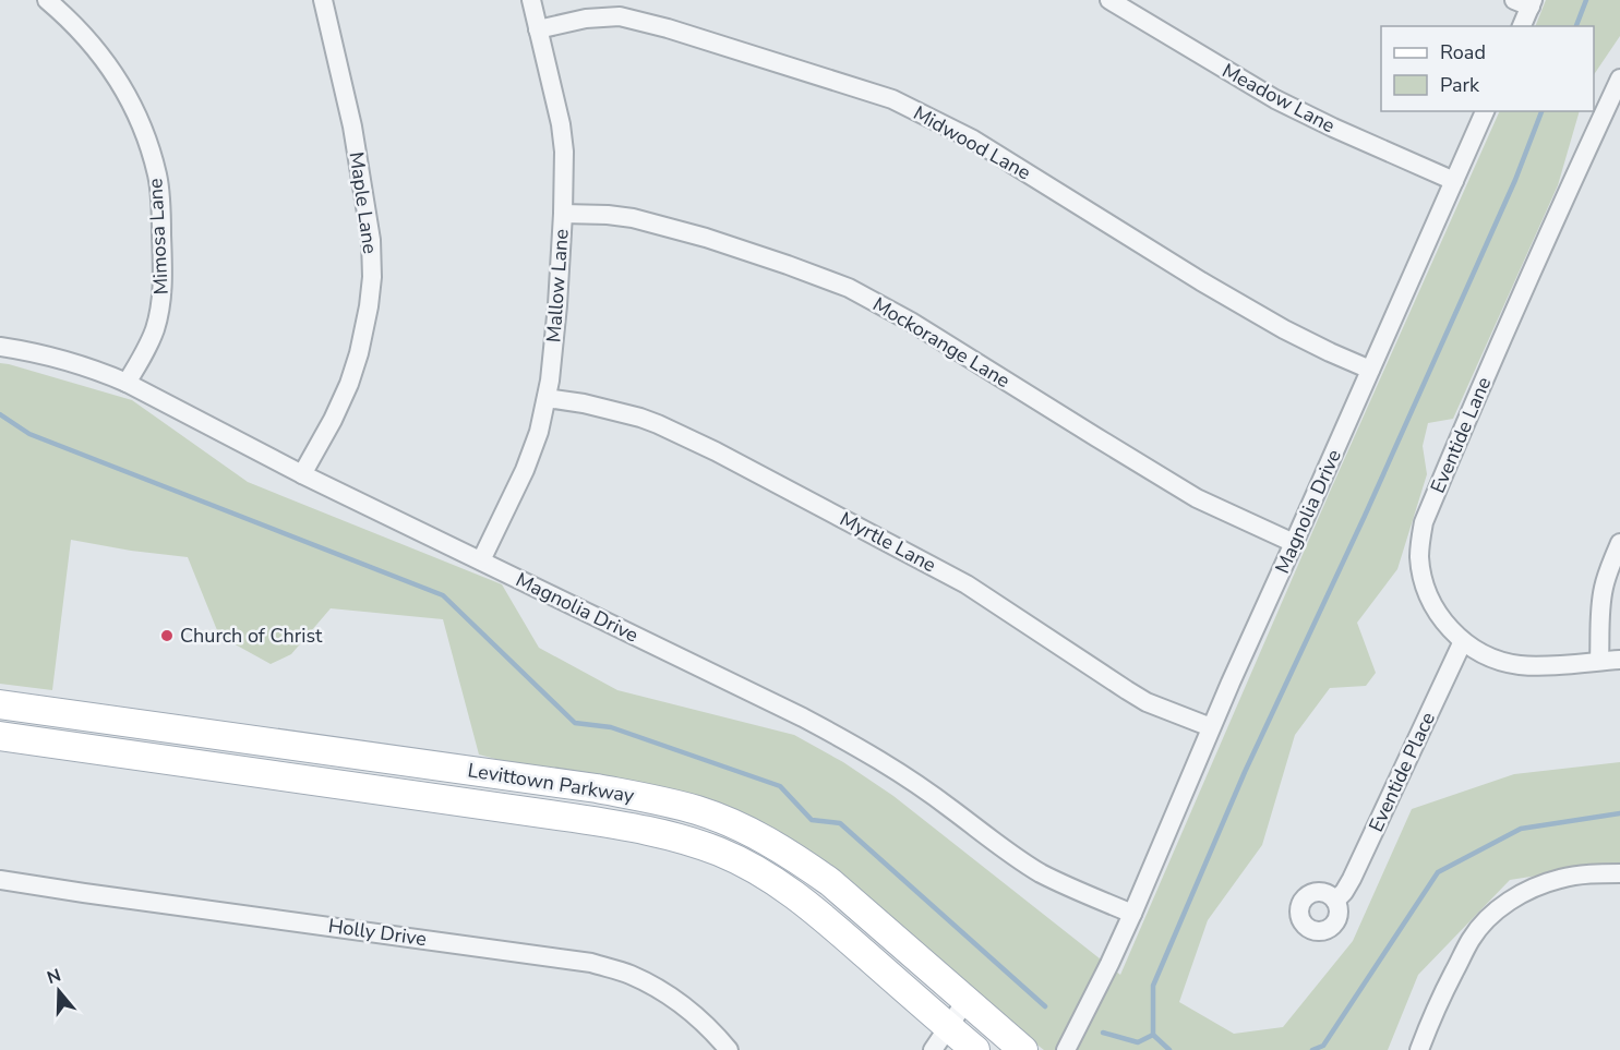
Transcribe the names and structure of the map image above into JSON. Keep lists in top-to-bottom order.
{
  "streets": {
    "main road": ["Levittown Parkway"],
    "street": [
      "Meadow Lane",
      "Midwood Lane",
      "Maple Lane",
      "Mimosa Lane",
      "Mallow Lane",
      "Mockorange Lane",
      "Eventide Lane",
      "Magnolia Drive",
      "Myrtle Lane",
      "Eventide Place",
      "Holly Drive"
    ]
  },
  "crossings": [
    ["Meadow Lane", "Magnolia Drive"],
    ["Midwood Lane", "Mallow Lane"],
    ["Midwood Lane", "Magnolia Drive"],
    ["Maple Lane", "Magnolia Drive"],
    ["Mimosa Lane", "Magnolia Drive"],
    ["Mallow Lane", "Mockorange Lane"],
    ["Mallow Lane", "Magnolia Drive"],
    ["Mallow Lane", "Myrtle Lane"],
    ["Mockorange Lane", "Magnolia Drive"],
    ["Eventide Lane", "Eventide Place"],
    ["Magnolia Drive", "Myrtle Lane"]
  ],
  "places": ["Church of Christ"],
  "legend": ["Road", "Park"],
  "north": "top"
}
